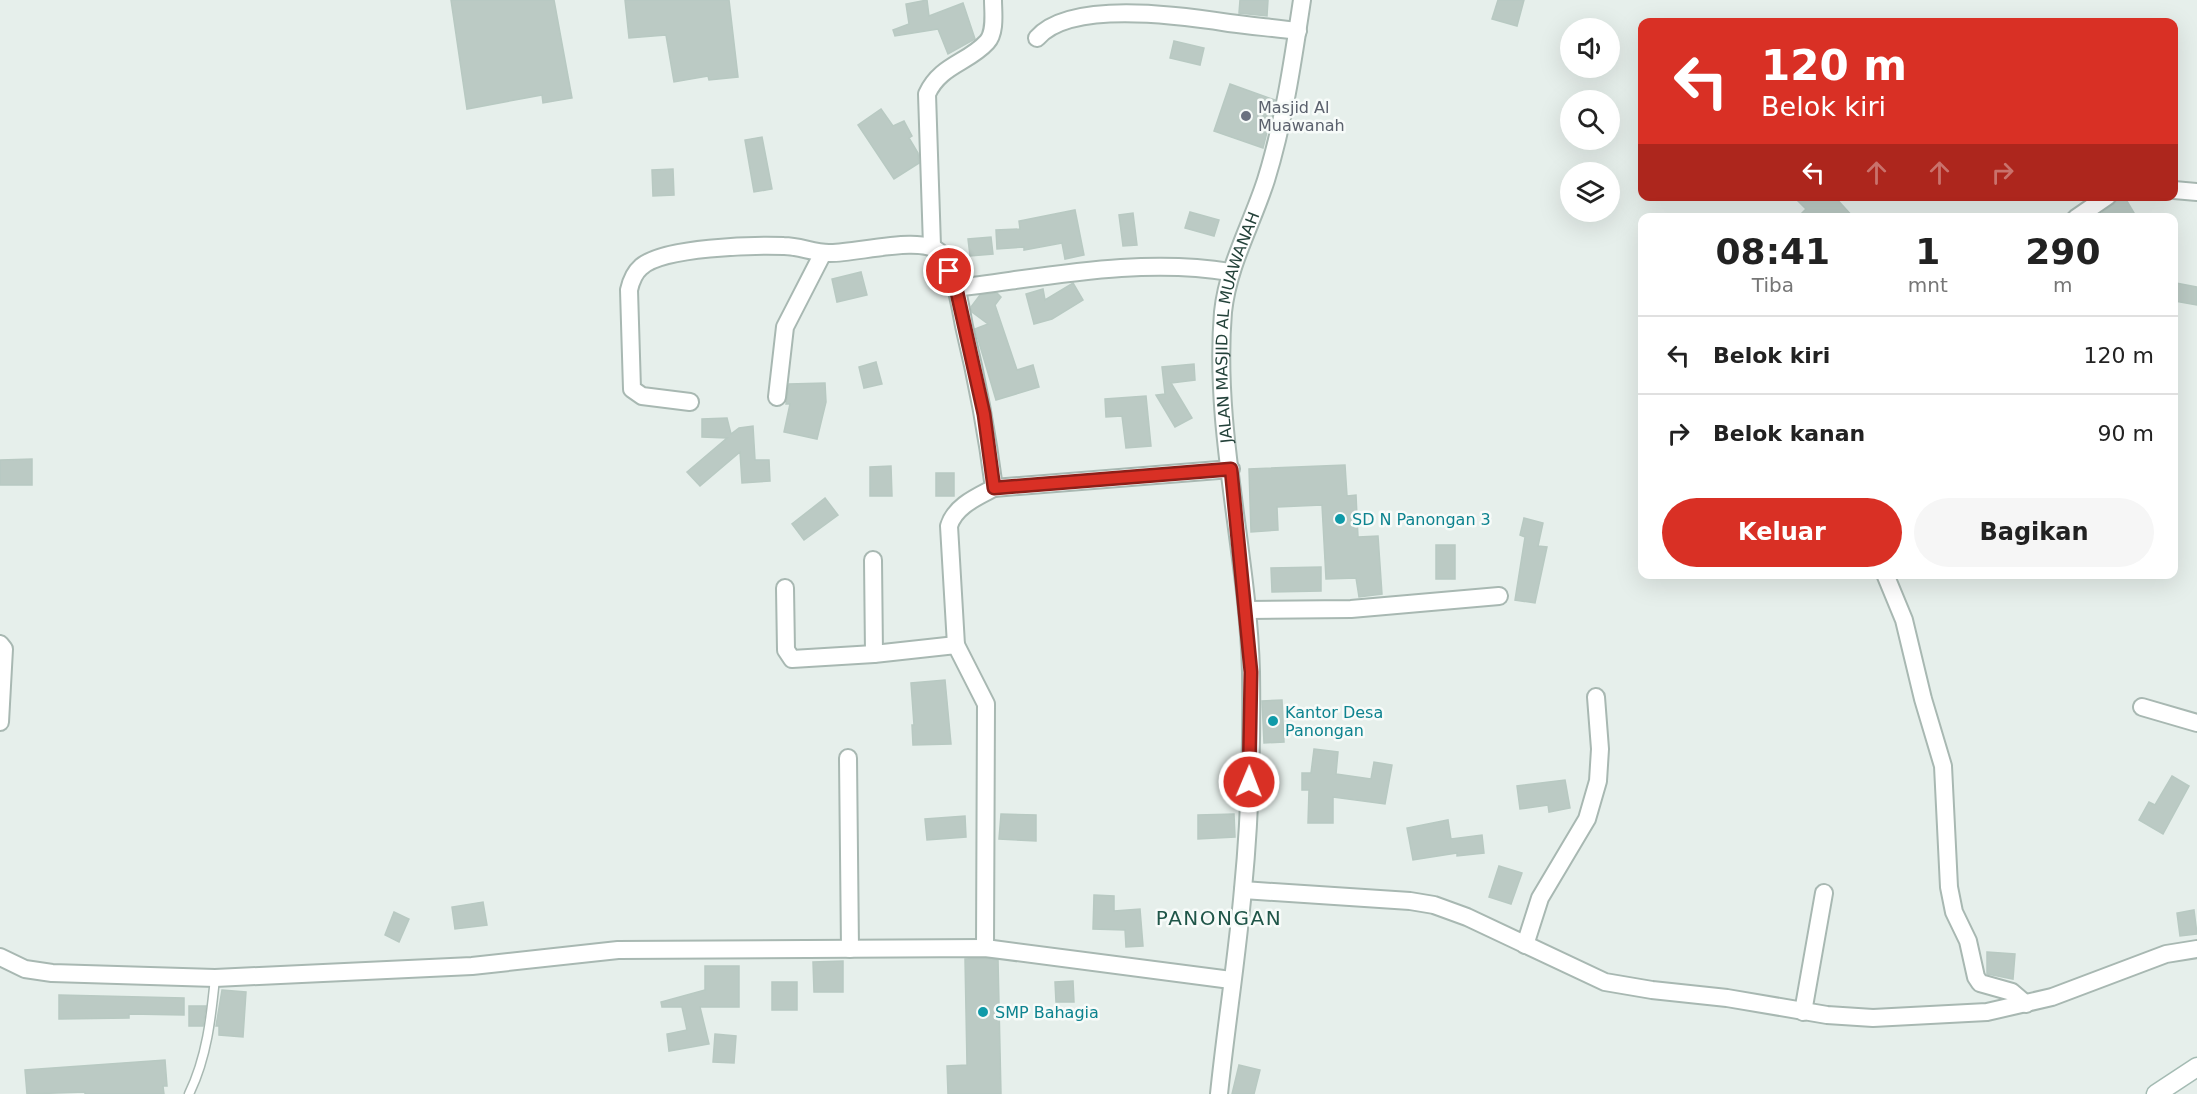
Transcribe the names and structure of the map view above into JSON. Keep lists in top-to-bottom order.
{
  "streets": {
    "street": ["JALAN MASJID AL MUAWANAH"]
  },
  "districts": ["PANONGAN"],
  "places": [
    "Masjid Al Muawanah",
    "SD N Panongan 3",
    "Kantor Desa Panongan",
    "SMP Bahagia"
  ],
  "page": {
    "turn": ["120 m", "Belok kiri"],
    "eta": [
      "08:41",
      "Tiba",
      "1",
      "mnt",
      "290",
      "m"
    ],
    "list": [
      {
        "name": "Belok kiri",
        "value": "120 m"
      },
      {
        "name": "Belok kanan",
        "value": "90 m"
      }
    ],
    "buttons": ["Keluar", "Bagikan"]
  }
}
